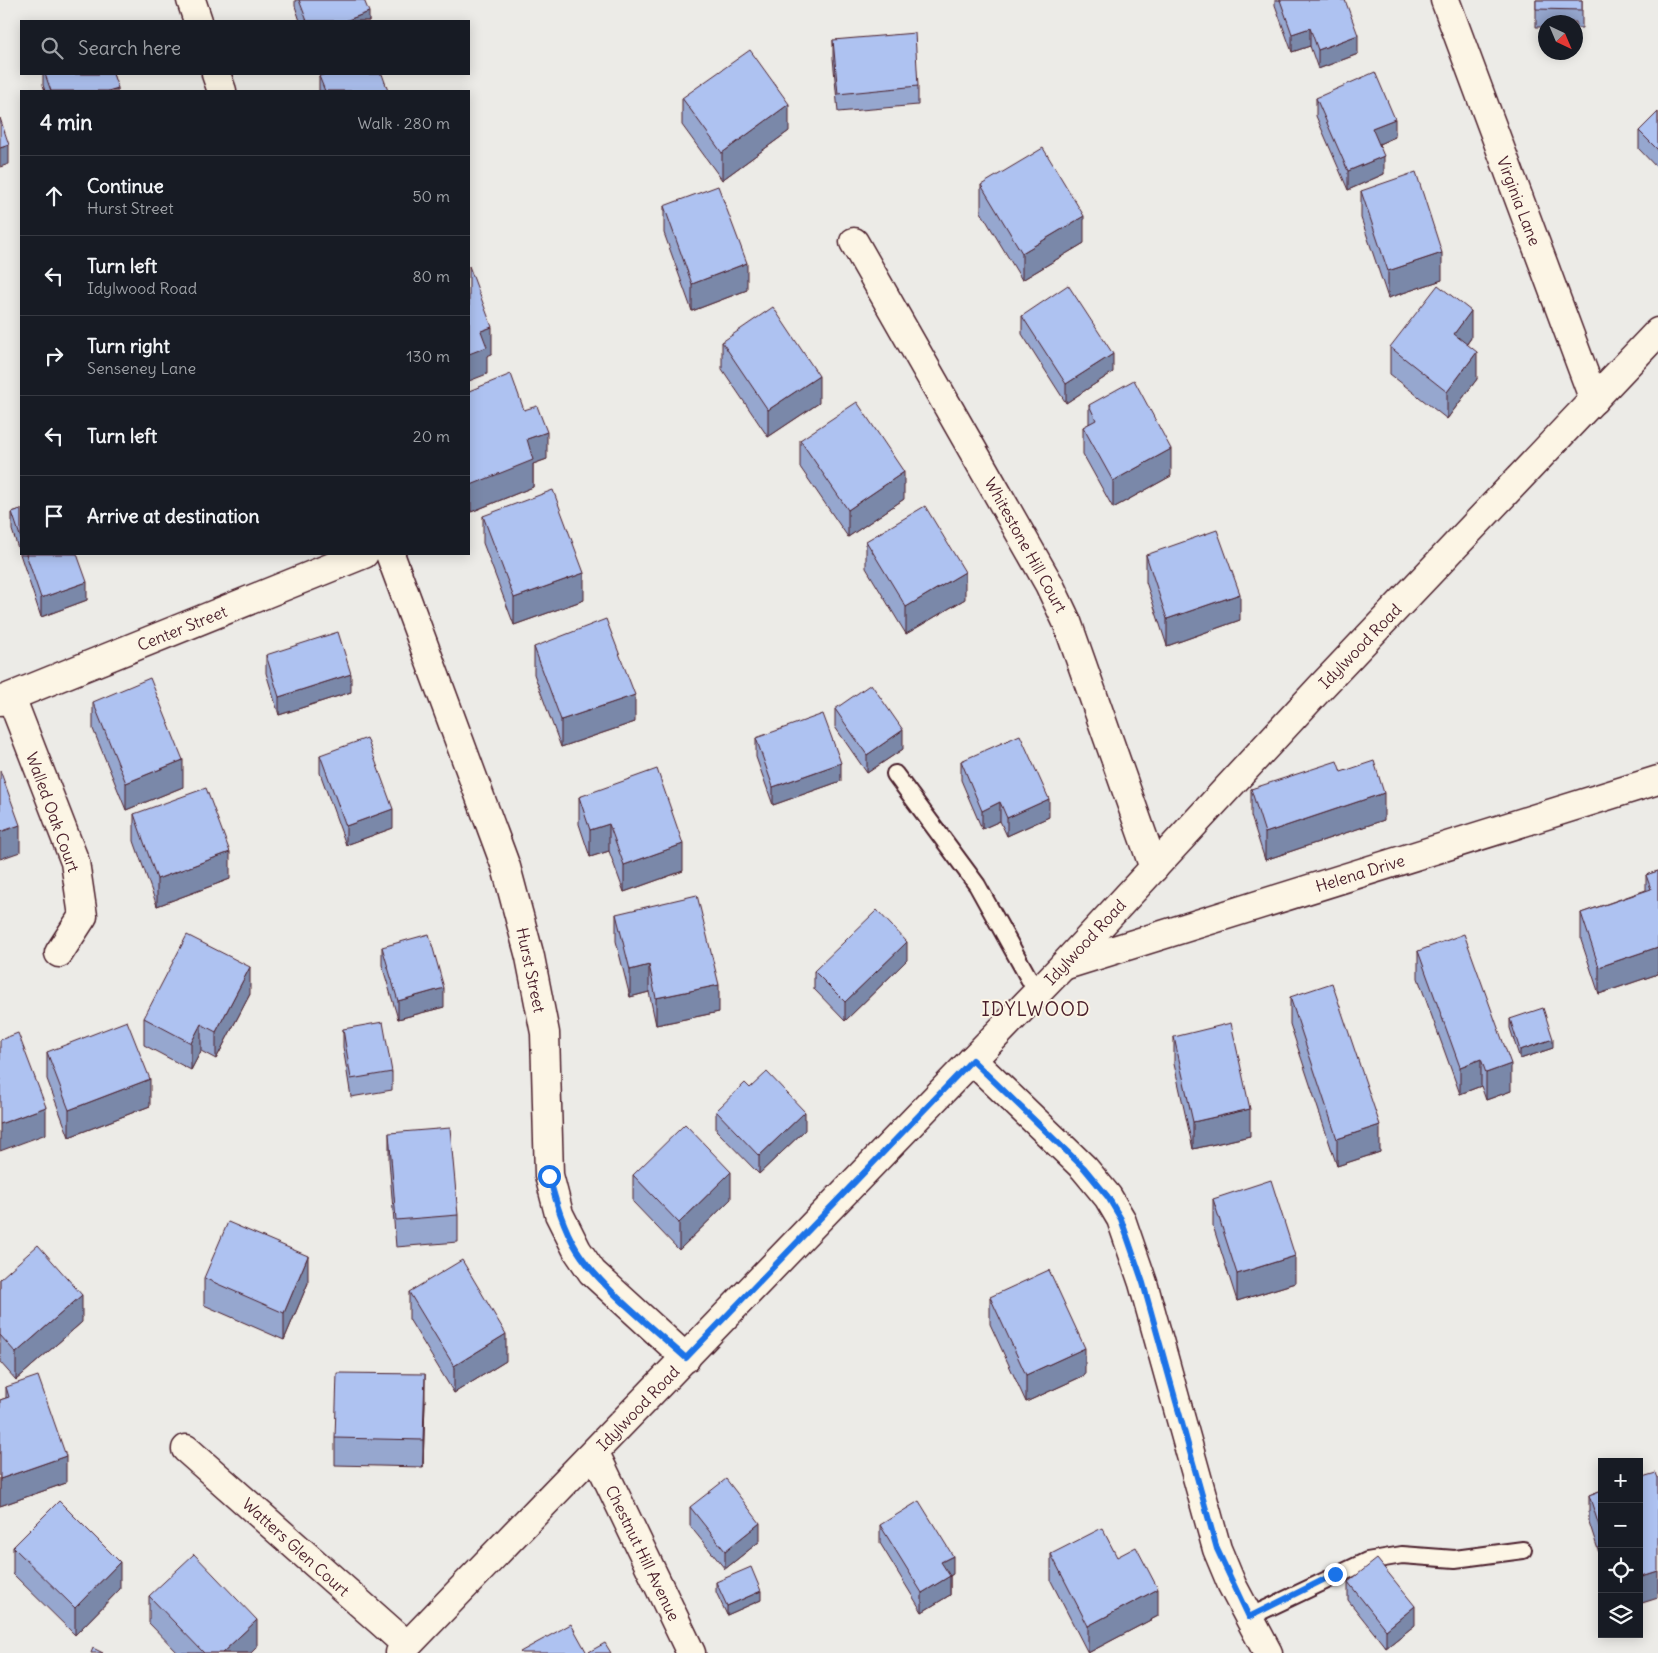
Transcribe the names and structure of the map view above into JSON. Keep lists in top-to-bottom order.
{
  "streets": {
    "street": [
      "Virginia Lane",
      "Whitestone Hill Court",
      "Center Street",
      "Idylwood Road",
      "Walled Oak Court",
      "Helena Drive",
      "Hurst Street",
      "Watters Glen Court",
      "Chestnut Hill Avenue"
    ]
  },
  "crossings": [
    ["Virginia Lane", "Idylwood Road"],
    ["Whitestone Hill Court", "Idylwood Road"],
    ["Center Street", "Walled Oak Court"],
    ["Idylwood Road", "Helena Drive"],
    ["Idylwood Road", "Hurst Street"],
    ["Idylwood Road", "Watters Glen Court"],
    ["Idylwood Road", "Chestnut Hill Avenue"]
  ],
  "districts": ["IDYLWOOD"],
  "north": "bottom right",
  "page": {
    "search": "Search here",
    "heading": ["4 min", "Walk · 280 m"],
    "list": [
      ["Continue", "Hurst Street", "50 m"],
      ["Turn left", "Idylwood Road", "80 m"],
      ["Turn right", "Senseney Lane", "130 m"],
      ["Turn left", "20 m"],
      "Arrive at destination"
    ],
    "map_buttons": ["+", "−"]
  }
}
